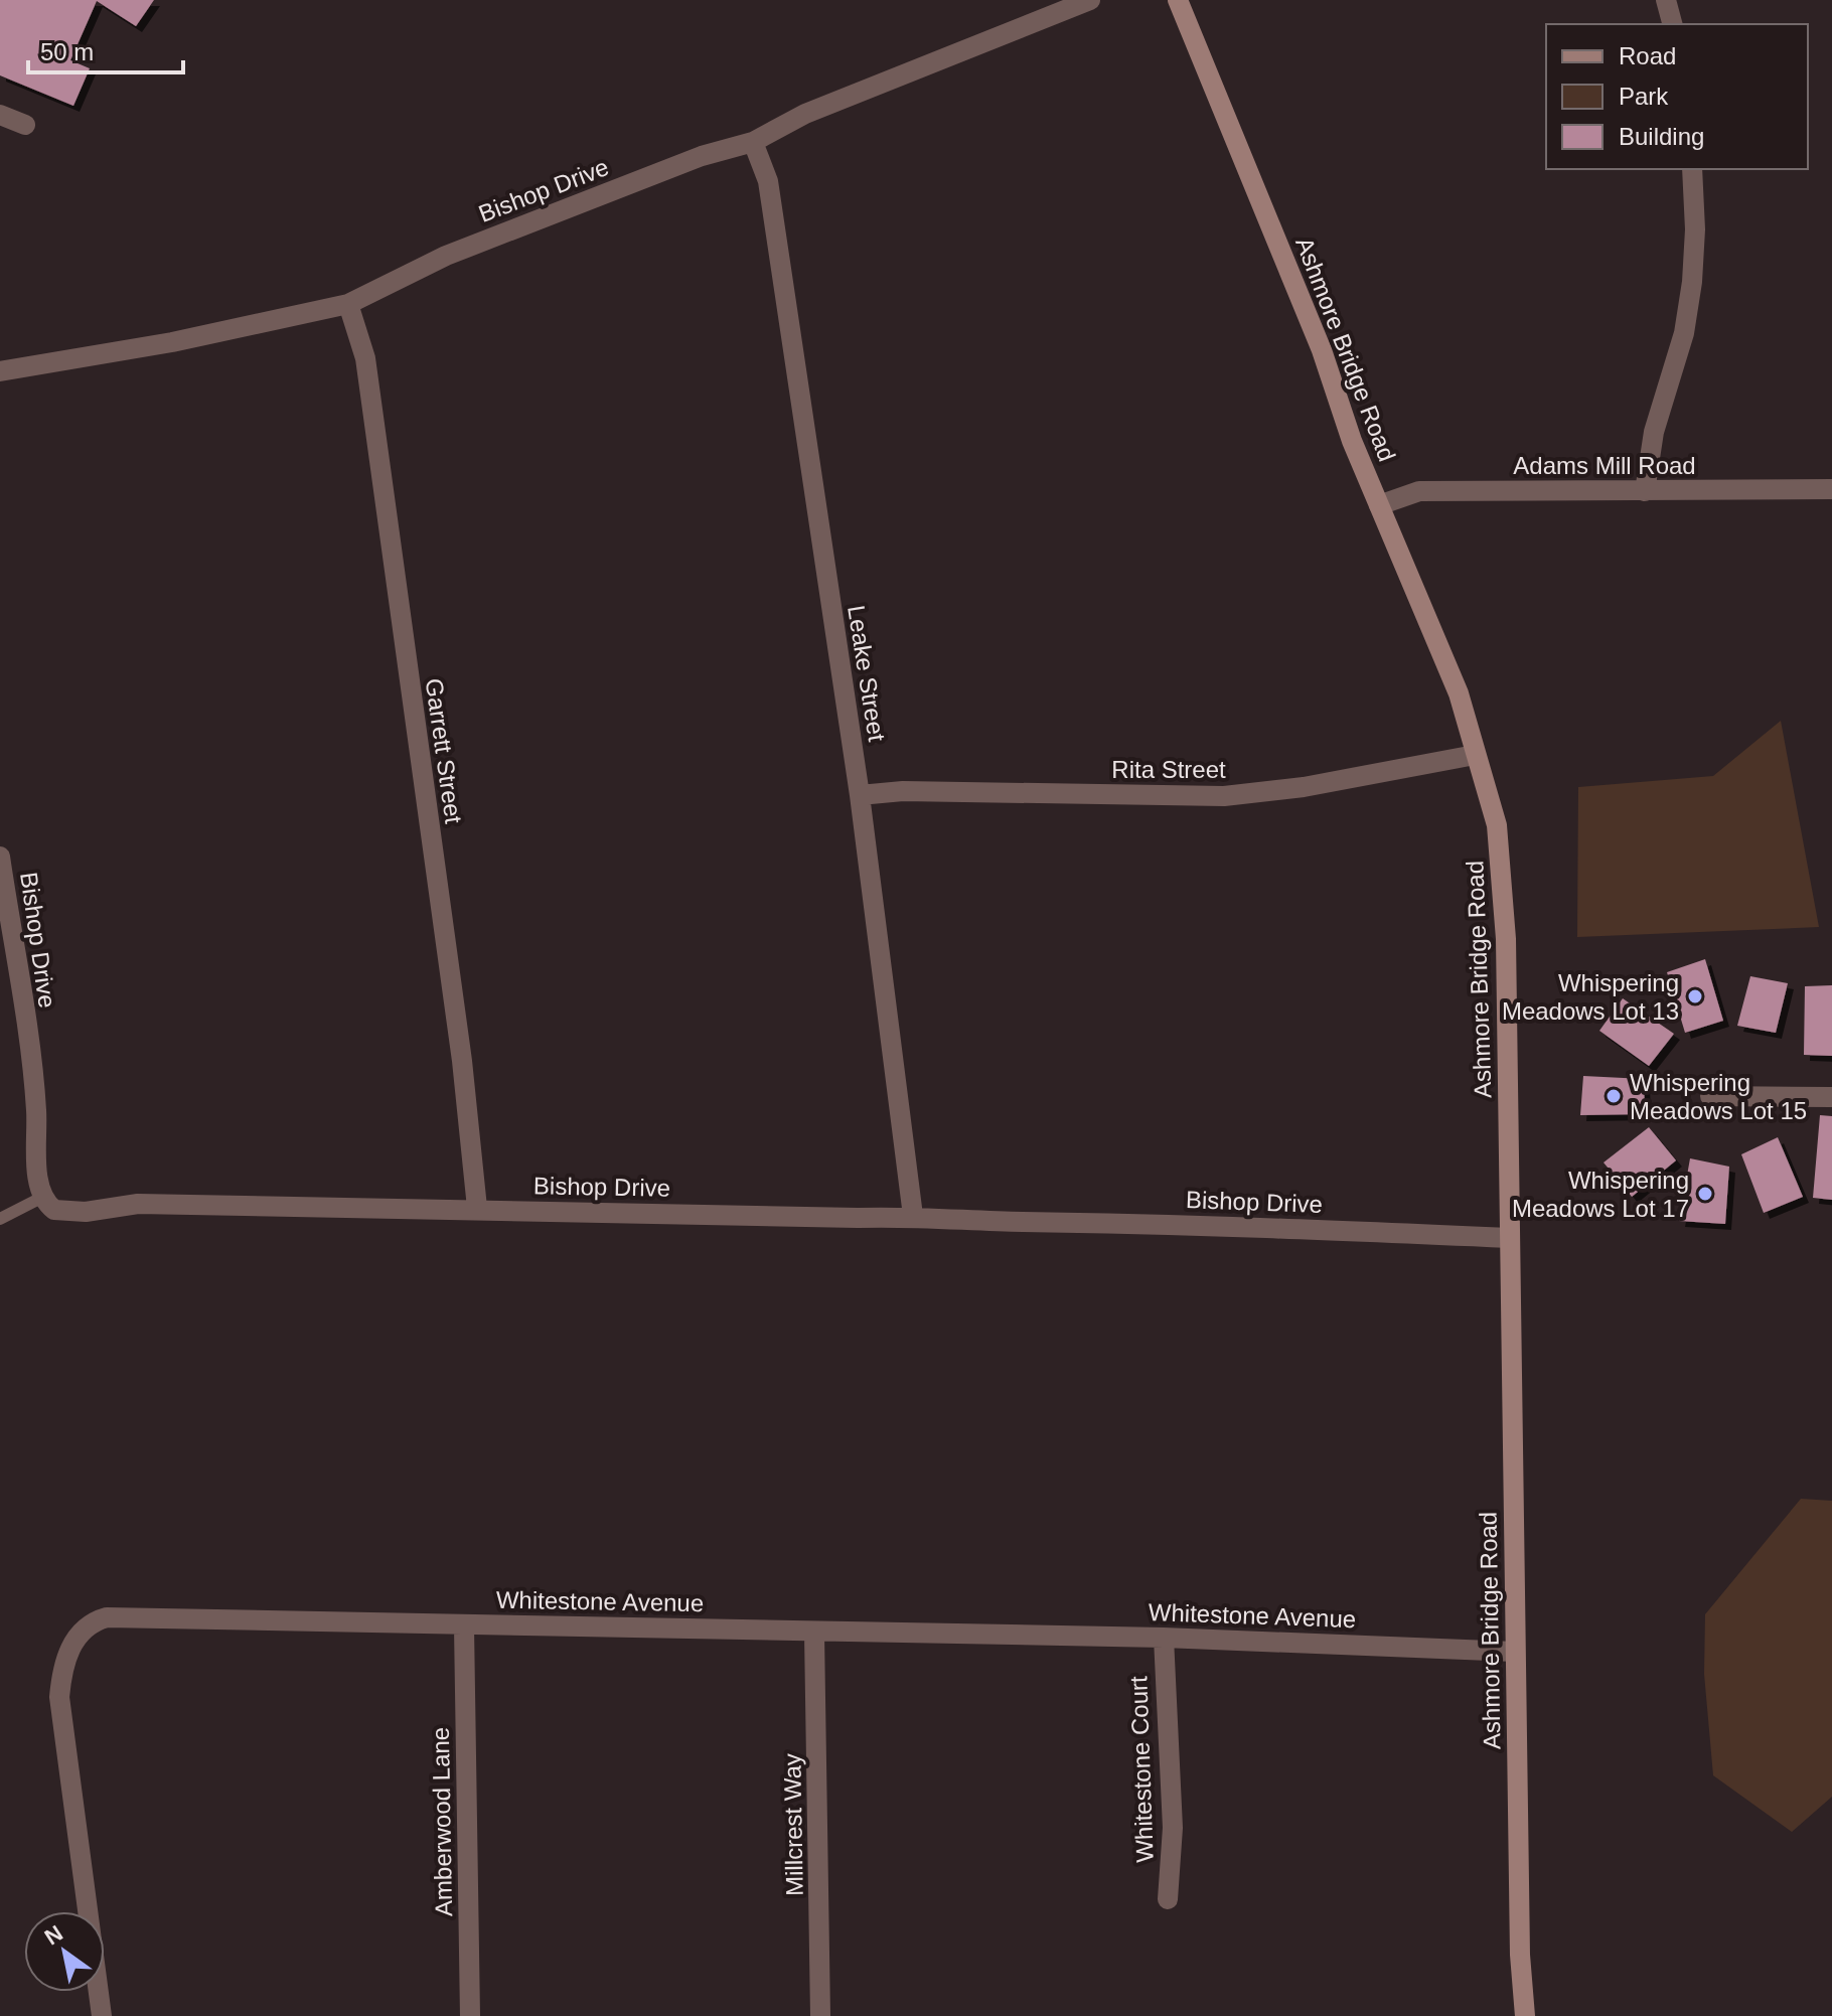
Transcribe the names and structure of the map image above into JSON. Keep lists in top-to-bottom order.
{
  "streets": {
    "main road": ["Ashmore Bridge Road"],
    "street": [
      "Bishop Drive",
      "Adams Mill Road",
      "Leake Street",
      "Garrett Street",
      "Rita Street",
      "Whitestone Avenue",
      "Whitestone Court",
      "Amberwood Lane",
      "Millcrest Way"
    ]
  },
  "crossings": [
    ["Bishop Drive", "Ashmore Bridge Road"],
    ["Bishop Drive", "Leake Street"],
    ["Bishop Drive", "Garrett Street"],
    ["Ashmore Bridge Road", "Adams Mill Road"],
    ["Ashmore Bridge Road", "Rita Street"],
    ["Ashmore Bridge Road", "Whitestone Avenue"],
    ["Leake Street", "Rita Street"],
    ["Whitestone Avenue", "Whitestone Court"],
    ["Whitestone Avenue", "Amberwood Lane"],
    ["Whitestone Avenue", "Millcrest Way"]
  ],
  "places": ["Whispering Meadows Lot 13", "Whispering Meadows Lot 15", "Whispering Meadows Lot 17"],
  "legend": ["Road", "Park", "Building"],
  "scale_bar": "50 m",
  "north": "top left"
}
